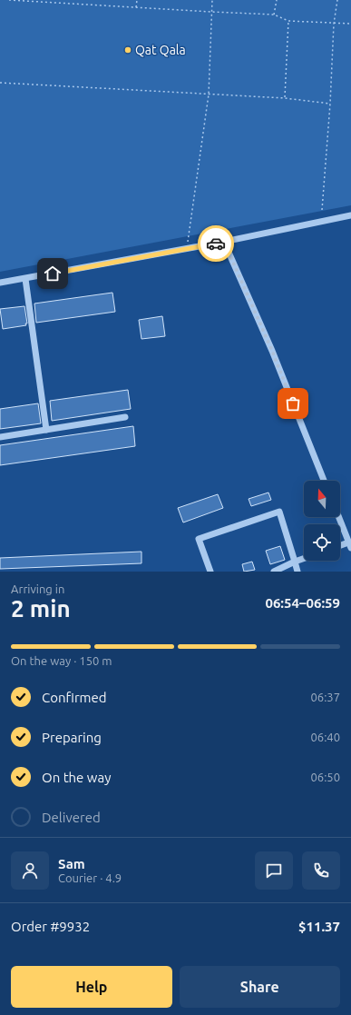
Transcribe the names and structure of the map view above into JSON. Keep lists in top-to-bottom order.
{
  "places": ["Qat Qala"],
  "north": "top",
  "page": {
    "heading": ["2 min", "Arriving in", "06:54–06:59"],
    "panel": [
      "Sam",
      "Courier · 4.9",
      "Order #9932",
      "$11.37"
    ],
    "bar": "On the way · 150 m",
    "list": [
      ["Confirmed", "06:37"],
      ["Preparing", "06:40"],
      ["On the way", "06:50"],
      "Delivered"
    ],
    "buttons": ["Help", "Share"]
  }
}
